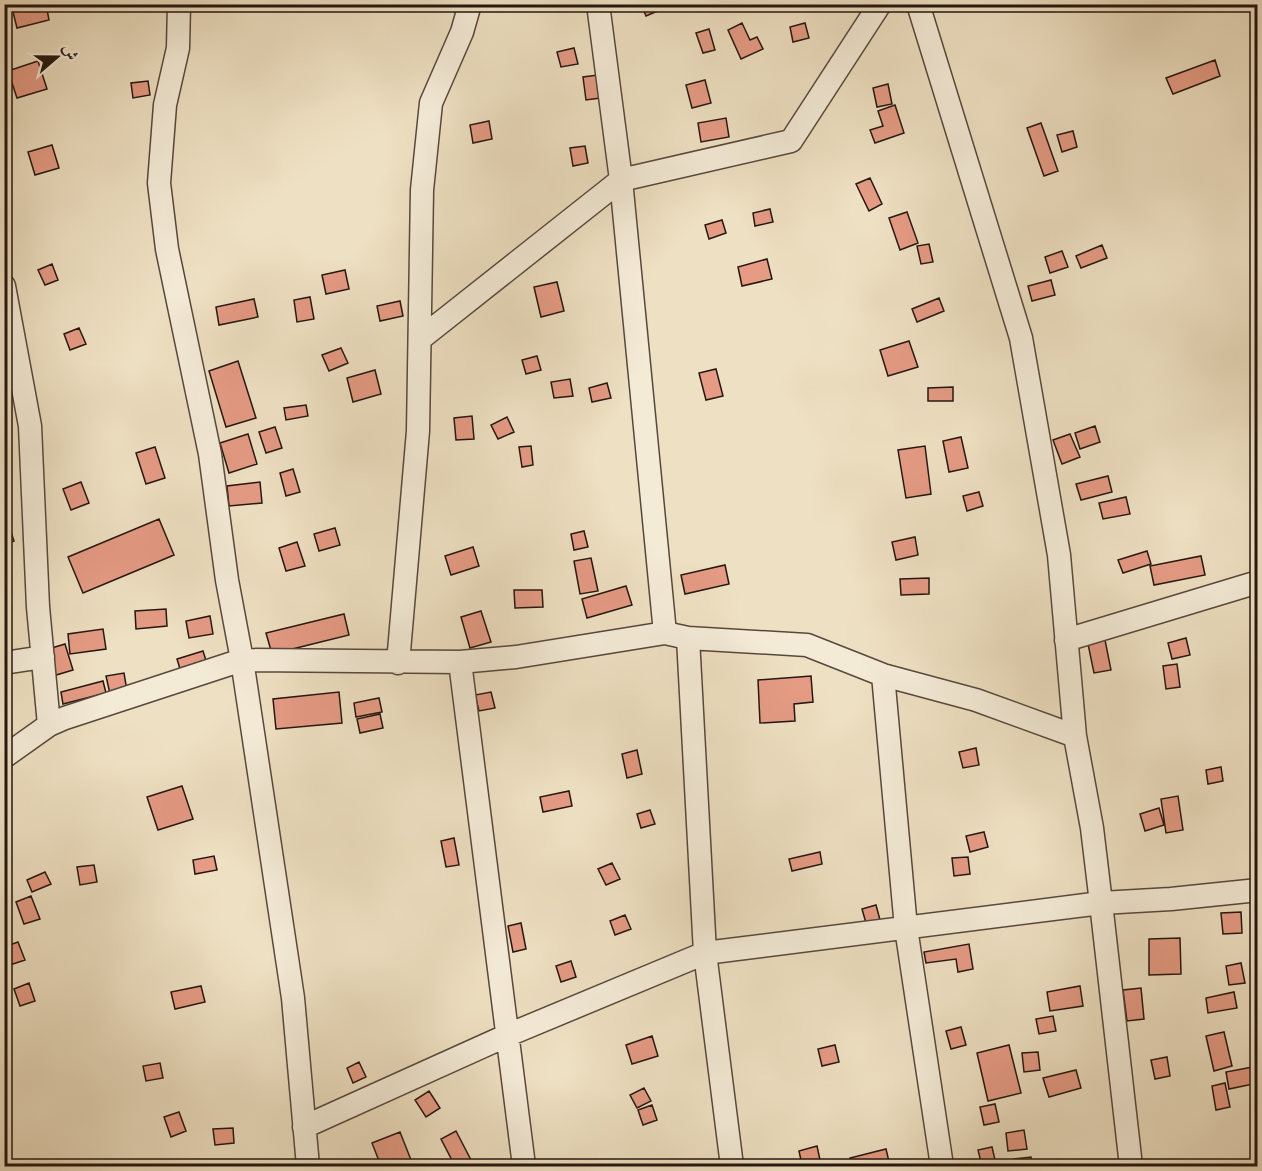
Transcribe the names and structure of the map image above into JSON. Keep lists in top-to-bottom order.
{
  "north": "right"
}
